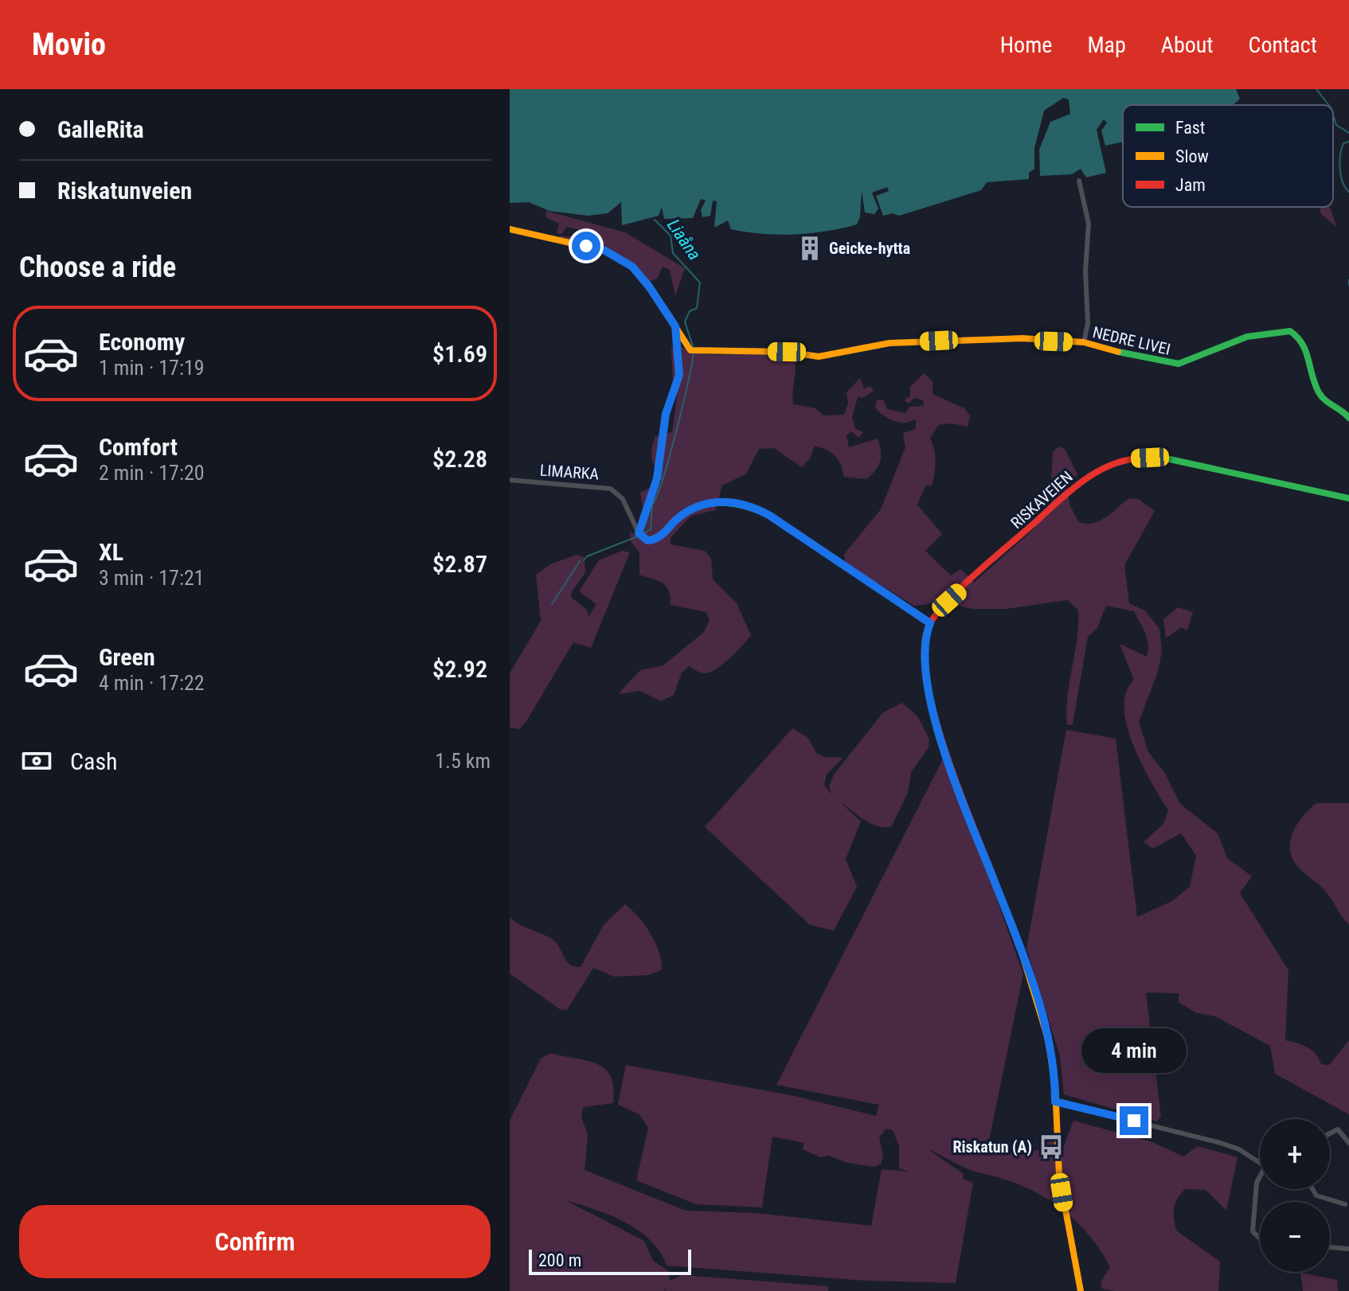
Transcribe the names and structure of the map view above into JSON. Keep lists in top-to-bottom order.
{
  "streets": {
    "street": ["NEDRE LIVEI", "LIMARKA", "RISKAVEIEN"]
  },
  "water": ["Liaåna"],
  "places": {
    "building": ["Geicke-hytta"],
    "bus stop": ["Riskatun (A)"]
  },
  "legend": ["Fast", "Slow", "Jam"],
  "scale_bar": "200 m",
  "page": {
    "header": "Movio",
    "nav": [
      "Home",
      "Map",
      "About",
      "Contact"
    ],
    "banner": ["GalleRita", "Riskatunveien"],
    "heading": "Choose a ride",
    "list": [
      {
        "name": "Economy",
        "note": "1 min · 17:19",
        "value": "$1.69"
      },
      {
        "name": "Comfort",
        "note": "2 min · 17:20",
        "value": "$2.28"
      },
      {
        "name": "XL",
        "note": "3 min · 17:21",
        "value": "$2.87"
      },
      {
        "name": "Green",
        "note": "4 min · 17:22",
        "value": "$2.92"
      }
    ],
    "pay": ["Cash", "1.5 km"],
    "bubble": "4 min",
    "map_buttons": ["+", "−"],
    "buttons": "Confirm",
    "scale": "200 m"
  }
}
